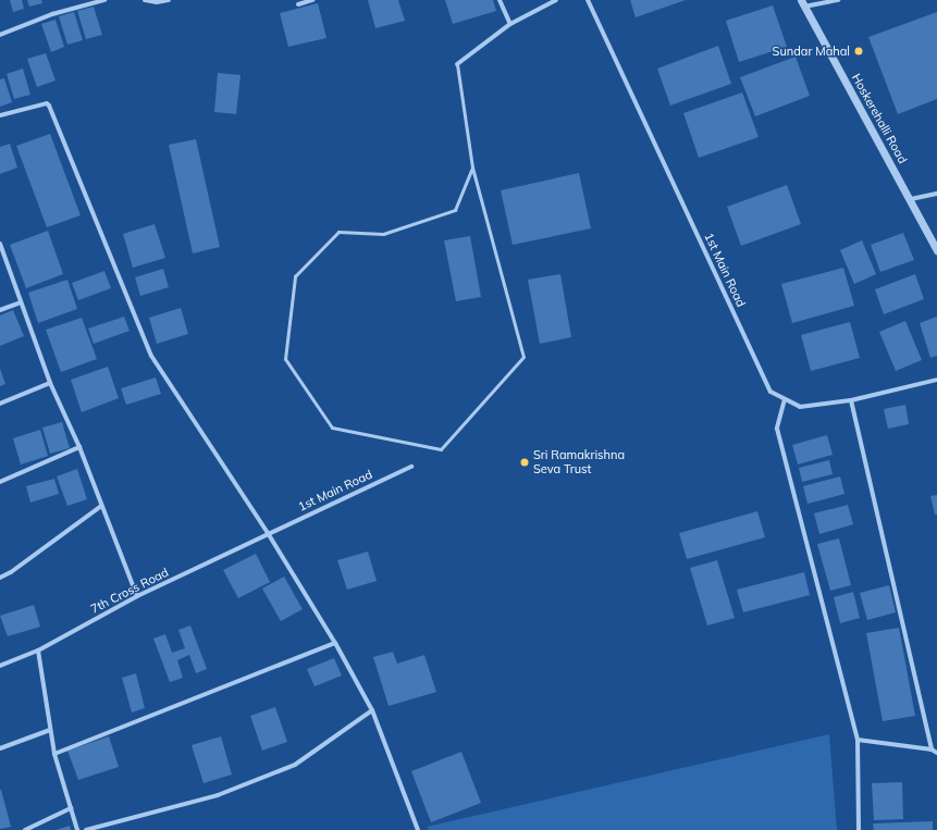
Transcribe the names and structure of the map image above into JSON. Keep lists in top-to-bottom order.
{
  "streets": {
    "street": ["Hoskerehalli Road", "1st Main Road", "7th Cross Road"]
  },
  "crossings": [
    ["1st Main Road", "7th Cross Road"]
  ],
  "places": ["Sundar Mahal", "Sri Ramakrishna Seva Trust"]
}
